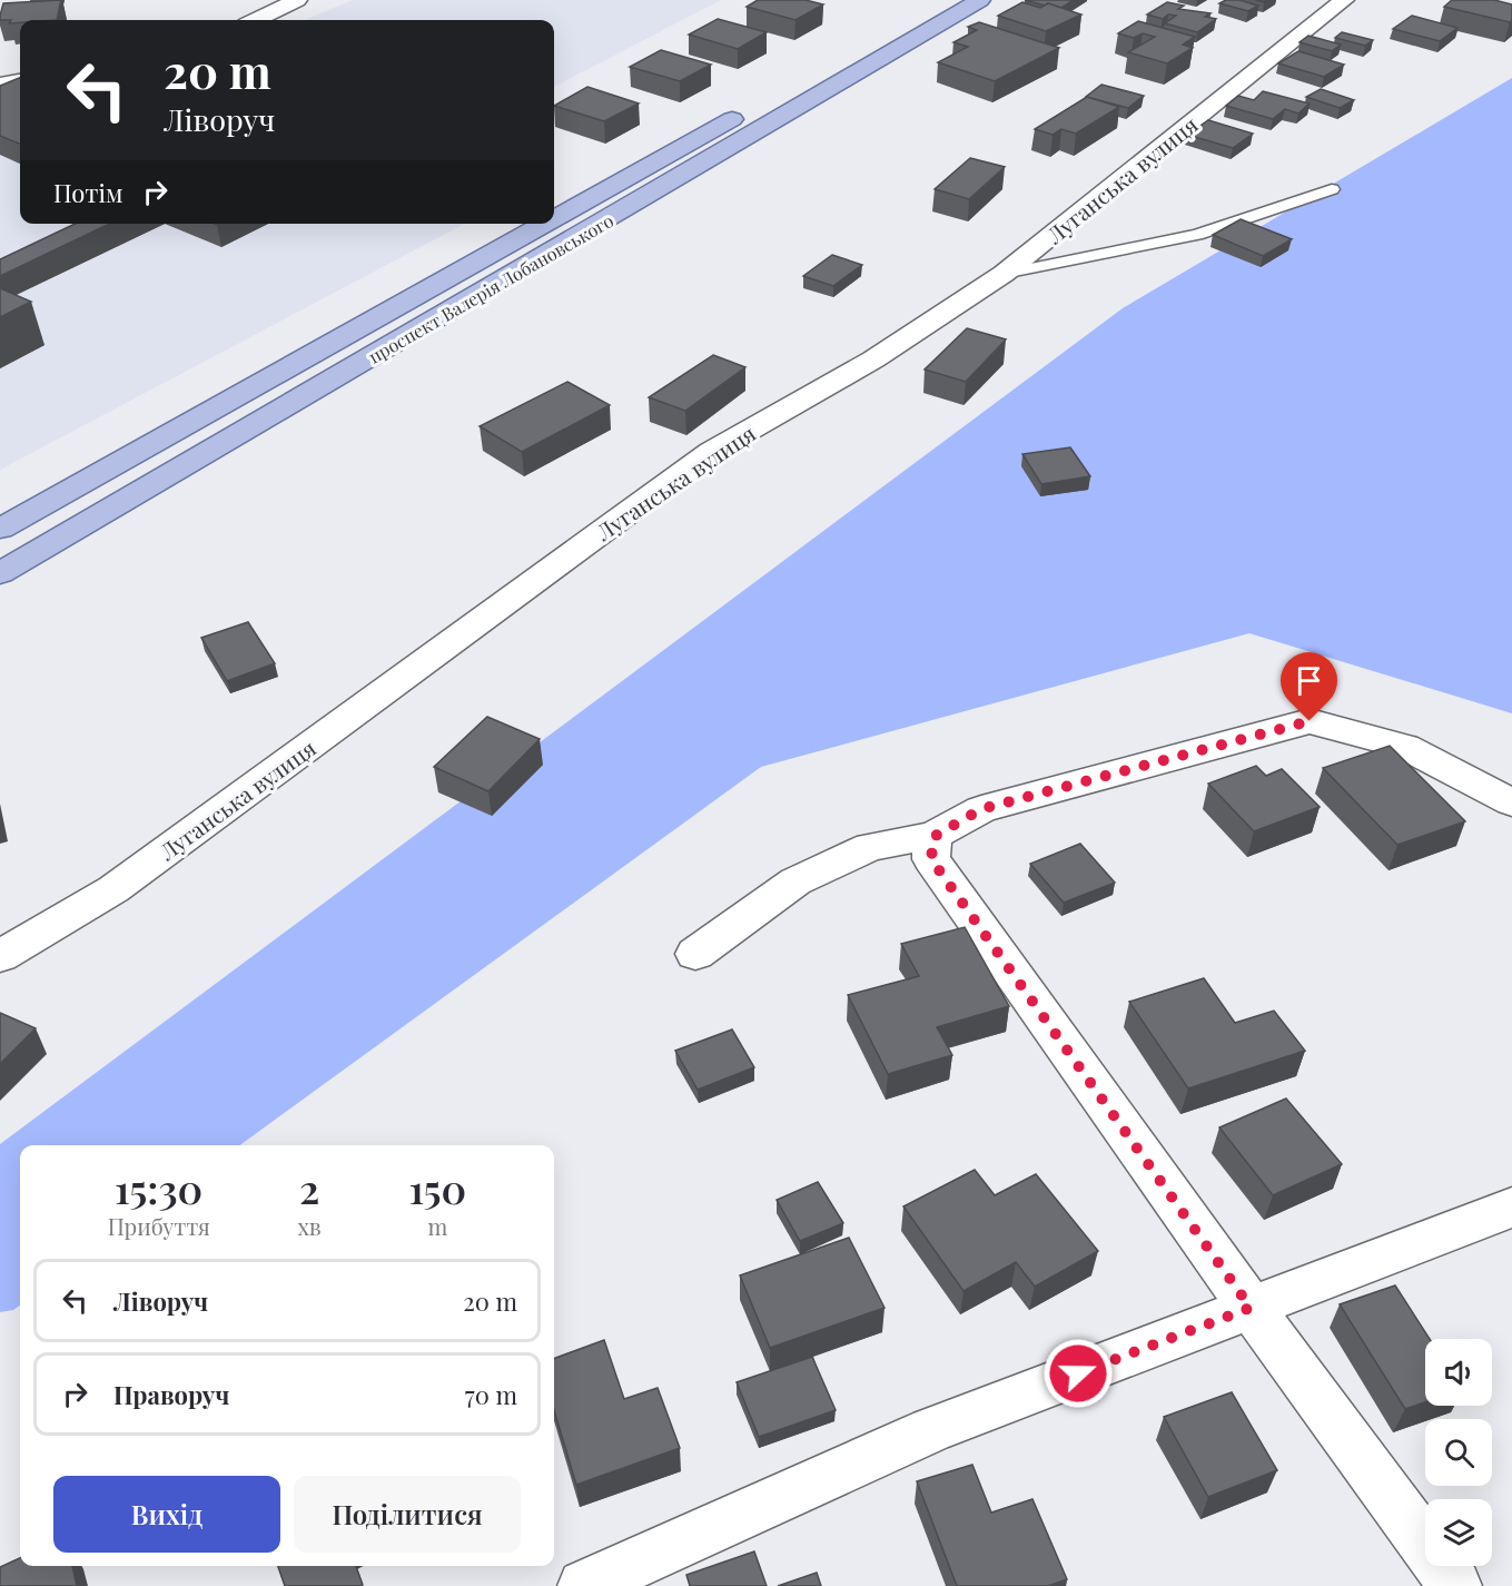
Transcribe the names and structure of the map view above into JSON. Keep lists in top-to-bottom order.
{
  "streets": {
    "main road": ["проспект Валерія Лобановського"],
    "street": ["Луганська вулиця"]
  },
  "page": {
    "turn": ["20 m", "Ліворуч"],
    "then": "Потім",
    "eta": [
      "15:30",
      "Прибуття",
      "2",
      "хв",
      "150",
      "m"
    ],
    "list": [
      {
        "name": "Ліворуч",
        "value": "20 m"
      },
      {
        "name": "Праворуч",
        "value": "70 m"
      }
    ],
    "buttons": ["Вихід", "Поділитися"]
  }
}
